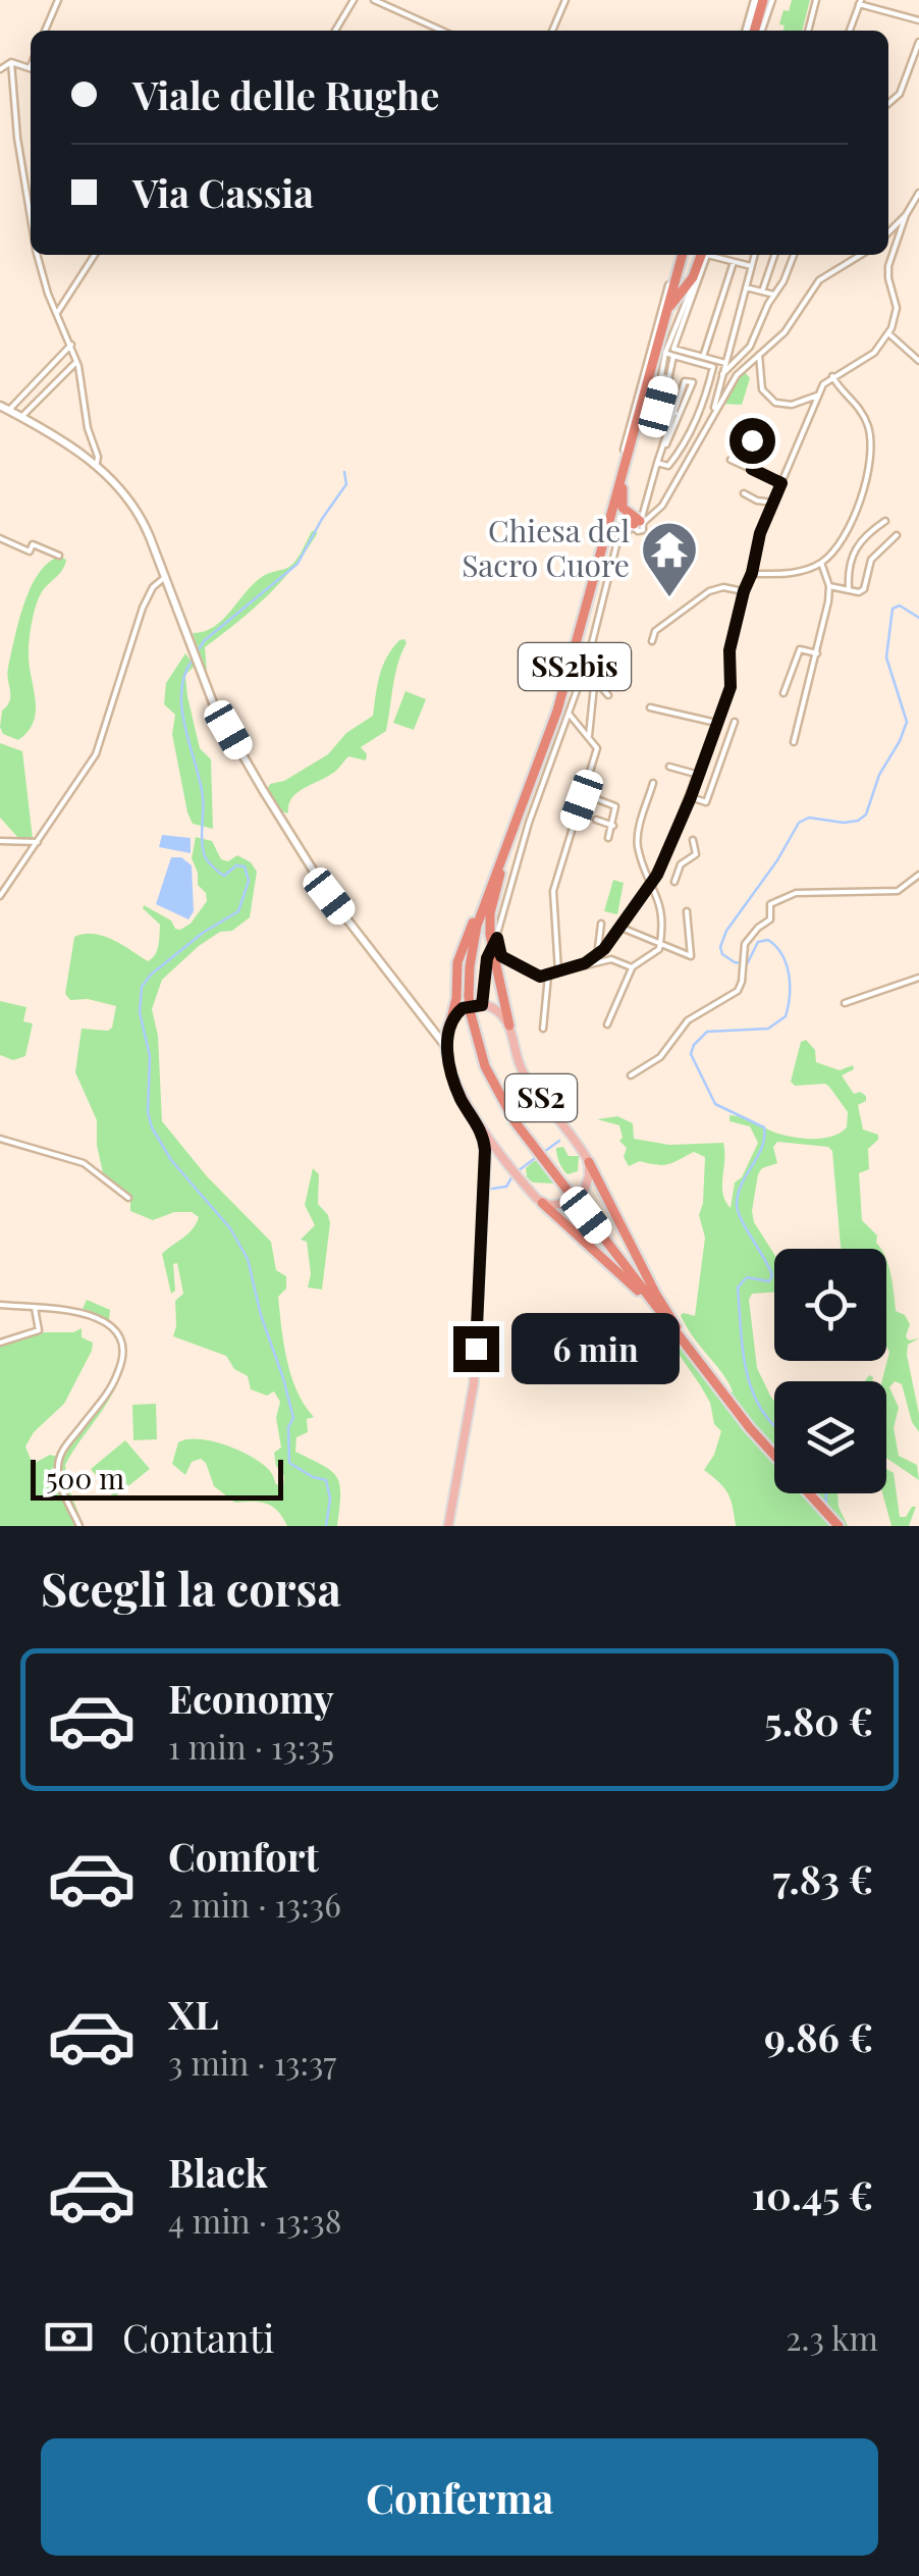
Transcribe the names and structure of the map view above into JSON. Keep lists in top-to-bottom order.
{
  "streets": {
    "highway": ["SS2bis", "SS2"]
  },
  "crossings": [
    ["SS2bis", "SS2"]
  ],
  "places": {
    "temple": ["Chiesa del Sacro Cuore"]
  },
  "scale_bar": "500 m",
  "page": {
    "banner": ["Viale delle Rughe", "Via Cassia"],
    "bubble": "6 min",
    "scale": "500 m",
    "heading": "Scegli la corsa",
    "list": [
      {
        "name": "Economy",
        "note": "1 min · 13:35",
        "value": "5.80 €"
      },
      {
        "name": "Comfort",
        "note": "2 min · 13:36",
        "value": "7.83 €"
      },
      {
        "name": "XL",
        "note": "3 min · 13:37",
        "value": "9.86 €"
      },
      {
        "name": "Black",
        "note": "4 min · 13:38",
        "value": "10.45 €"
      }
    ],
    "pay": ["Contanti", "2.3 km"],
    "buttons": "Conferma"
  }
}
